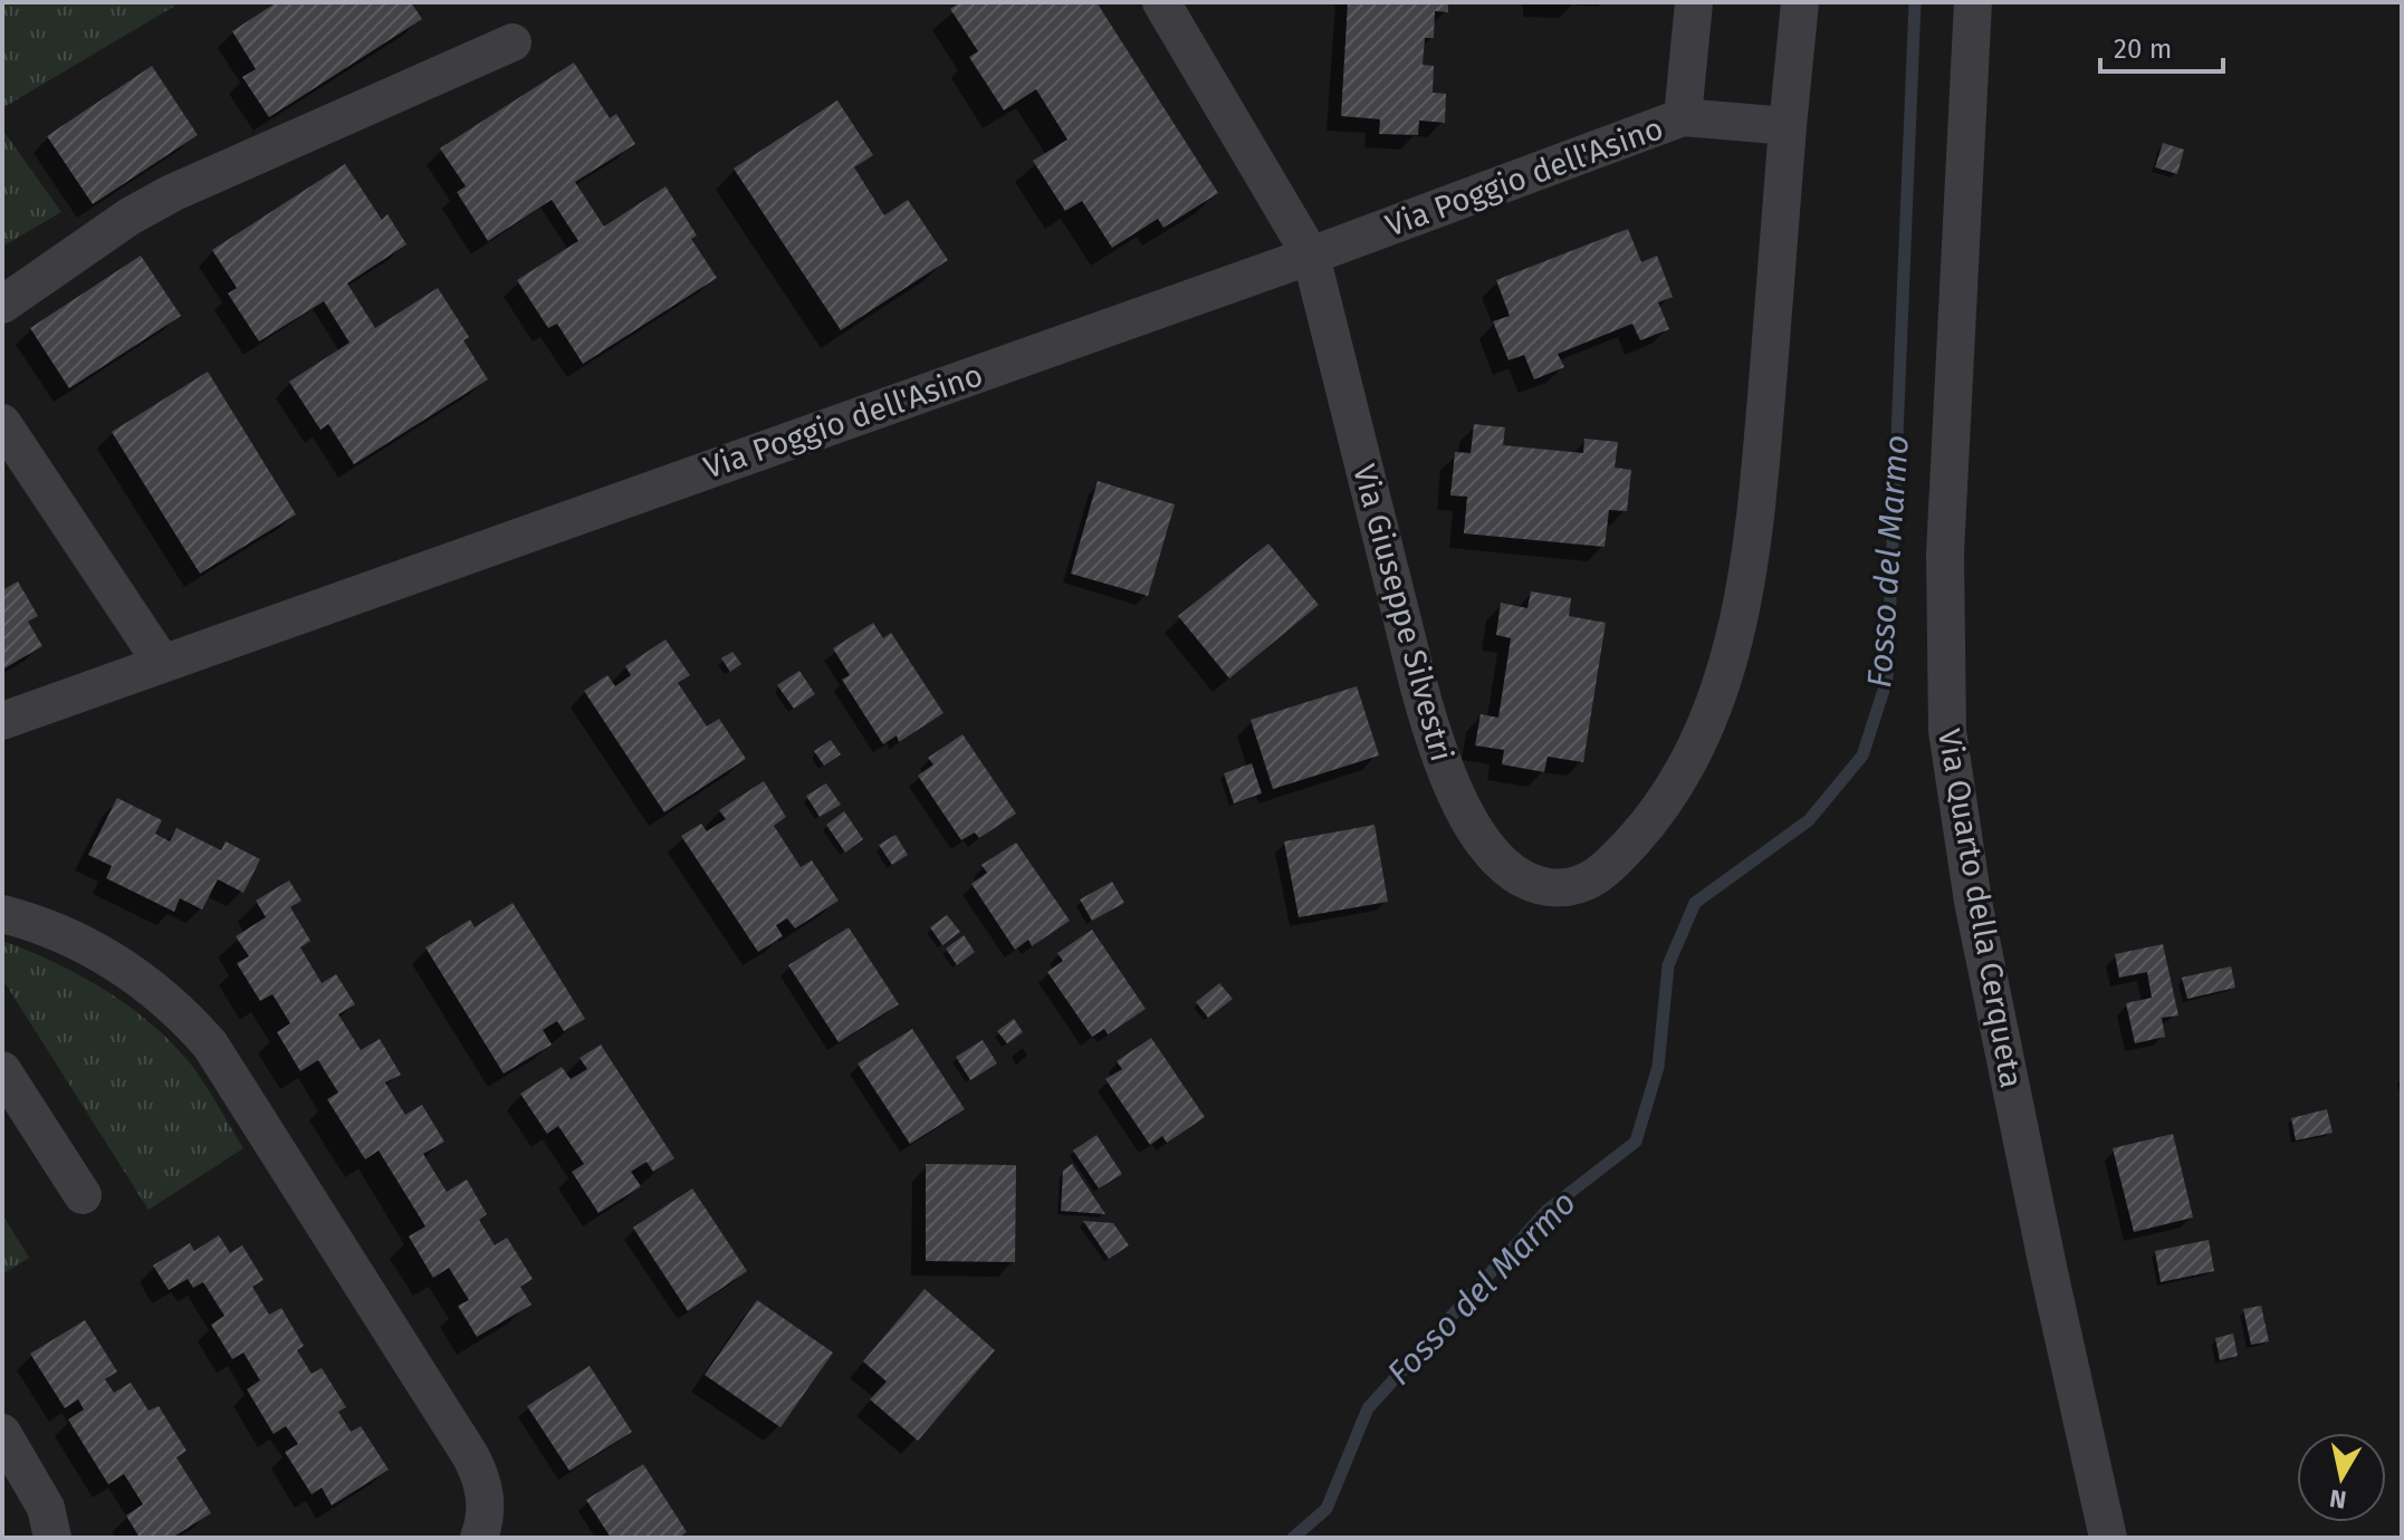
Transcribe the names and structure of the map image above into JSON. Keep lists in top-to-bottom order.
{
  "streets": {
    "street": ["Via Poggio dell'Asino", "Via Giuseppe Silvestri", "Via Quarto della Cerqueta"]
  },
  "crossings": [
    ["Via Poggio dell'Asino", "Via Giuseppe Silvestri"]
  ],
  "water": ["Fosso del Marmo"],
  "scale_bar": "20 m",
  "north": "bottom"
}
